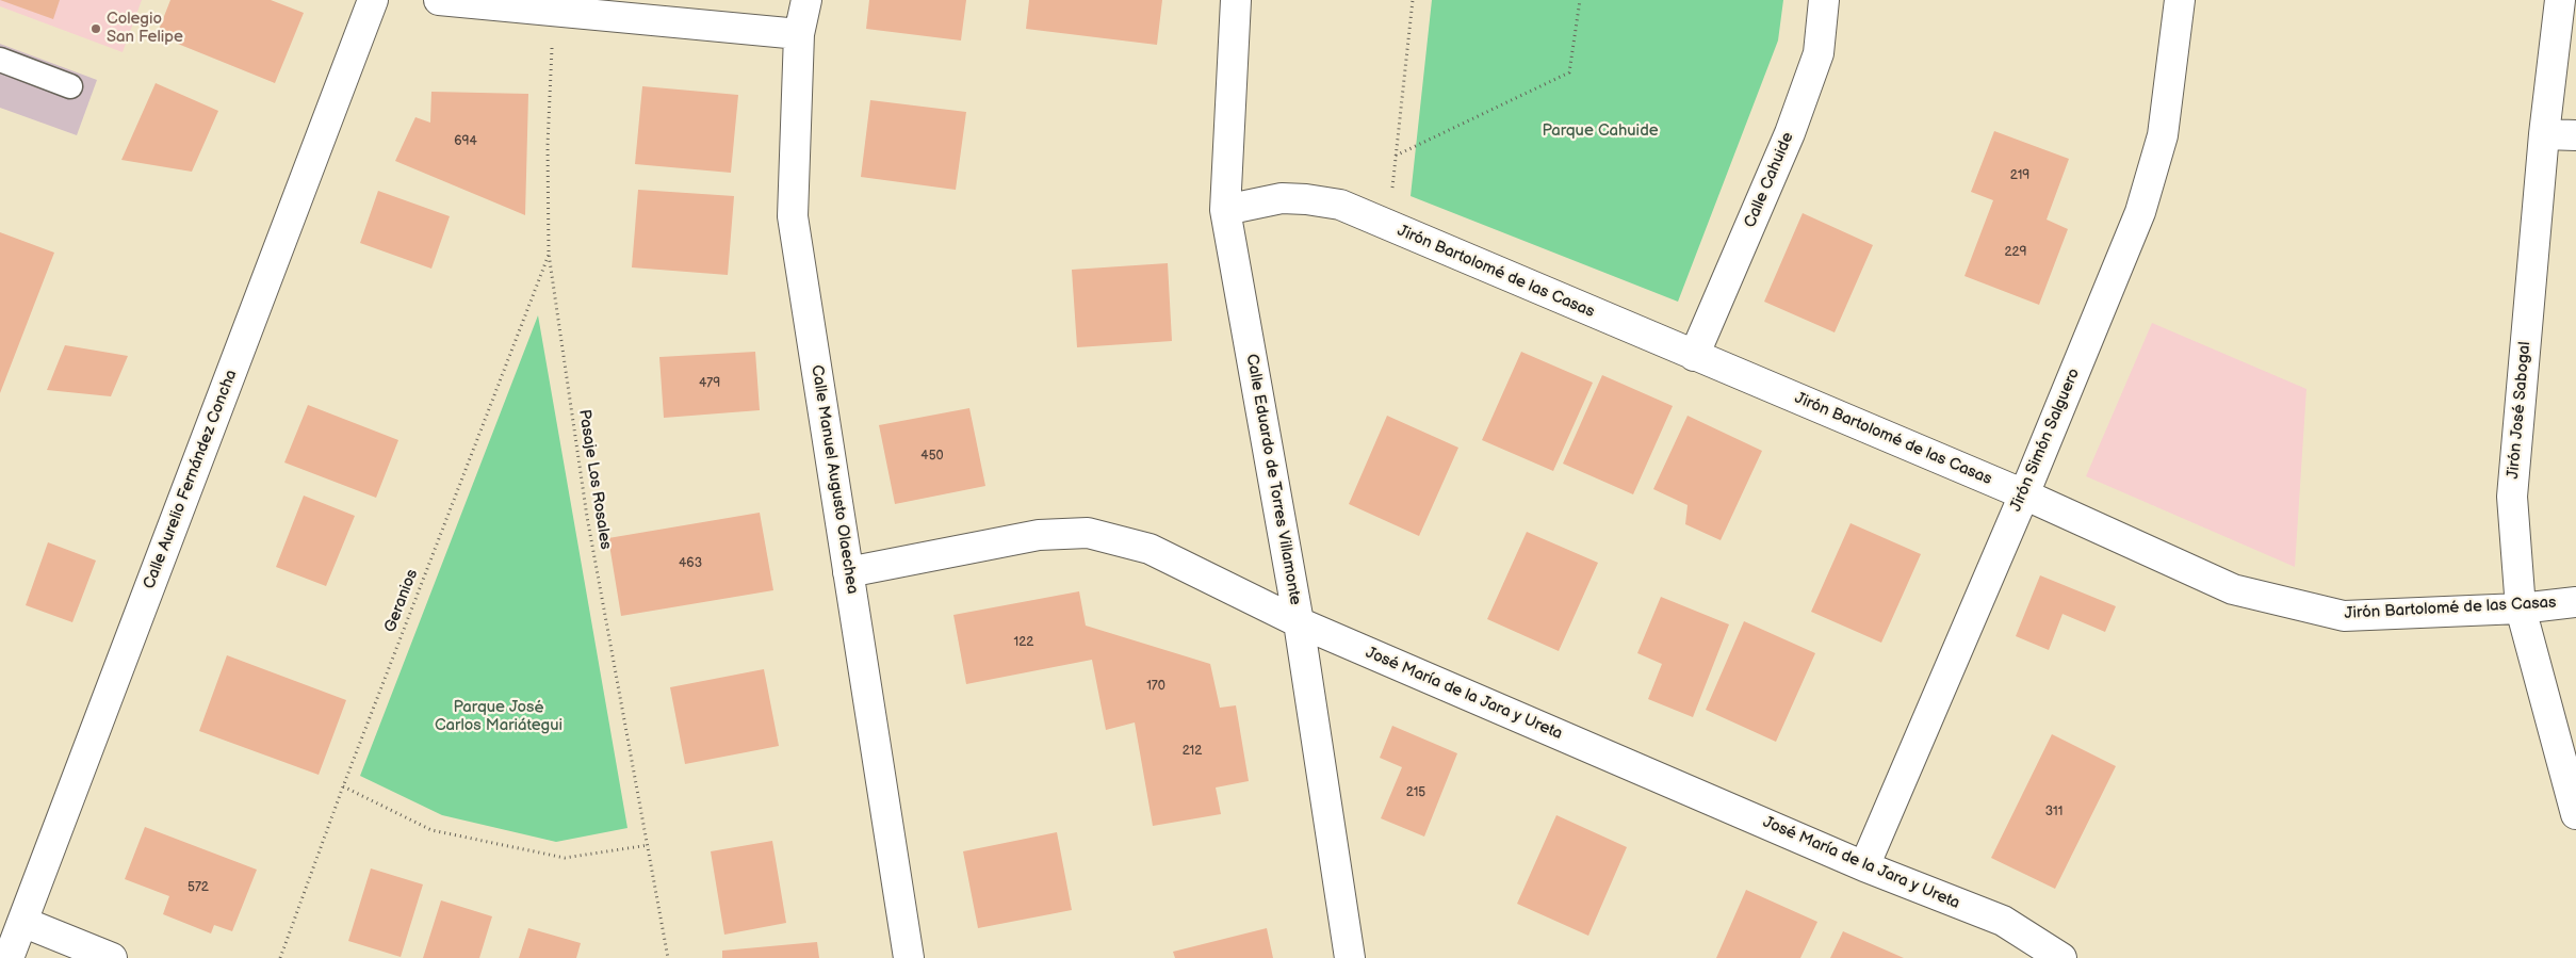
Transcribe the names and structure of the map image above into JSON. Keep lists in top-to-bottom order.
{
  "streets": {
    "street": [
      "Calle Cahuide",
      "Jirón Bartolomé de las Casas",
      "Jirón José Sabogal",
      "Jirón Simón Salguero",
      "Calle Aurelio Fernández Concha",
      "Calle Manuel Augusto Olaechea",
      "Calle Eduardo de Torres Villamonte",
      "José María de la Jara y Ureta"
    ],
    "path": ["Pasaje Los Rosales", "Geranios"]
  },
  "crossings": [
    ["Calle Cahuide", "Jirón Bartolomé de las Casas"],
    ["Jirón Bartolomé de las Casas", "Jirón José Sabogal"],
    ["Jirón Bartolomé de las Casas", "Jirón Simón Salguero"],
    ["Jirón Bartolomé de las Casas", "Calle Eduardo de Torres Villamonte"],
    ["Jirón Simón Salguero", "José María de la Jara y Ureta"],
    ["Pasaje Los Rosales", "Geranios"],
    ["Calle Manuel Augusto Olaechea", "José María de la Jara y Ureta"],
    ["Calle Eduardo de Torres Villamonte", "José María de la Jara y Ureta"]
  ],
  "parks": ["Parque Cahuide", "Parque José Carlos Mariátegui"],
  "places": ["Colegio San Felipe"],
  "house_numbers": [
    "694",
    "219",
    "229",
    "479",
    "450",
    "463",
    "122",
    "170",
    "212",
    "215",
    "311",
    "572"
  ]
}
